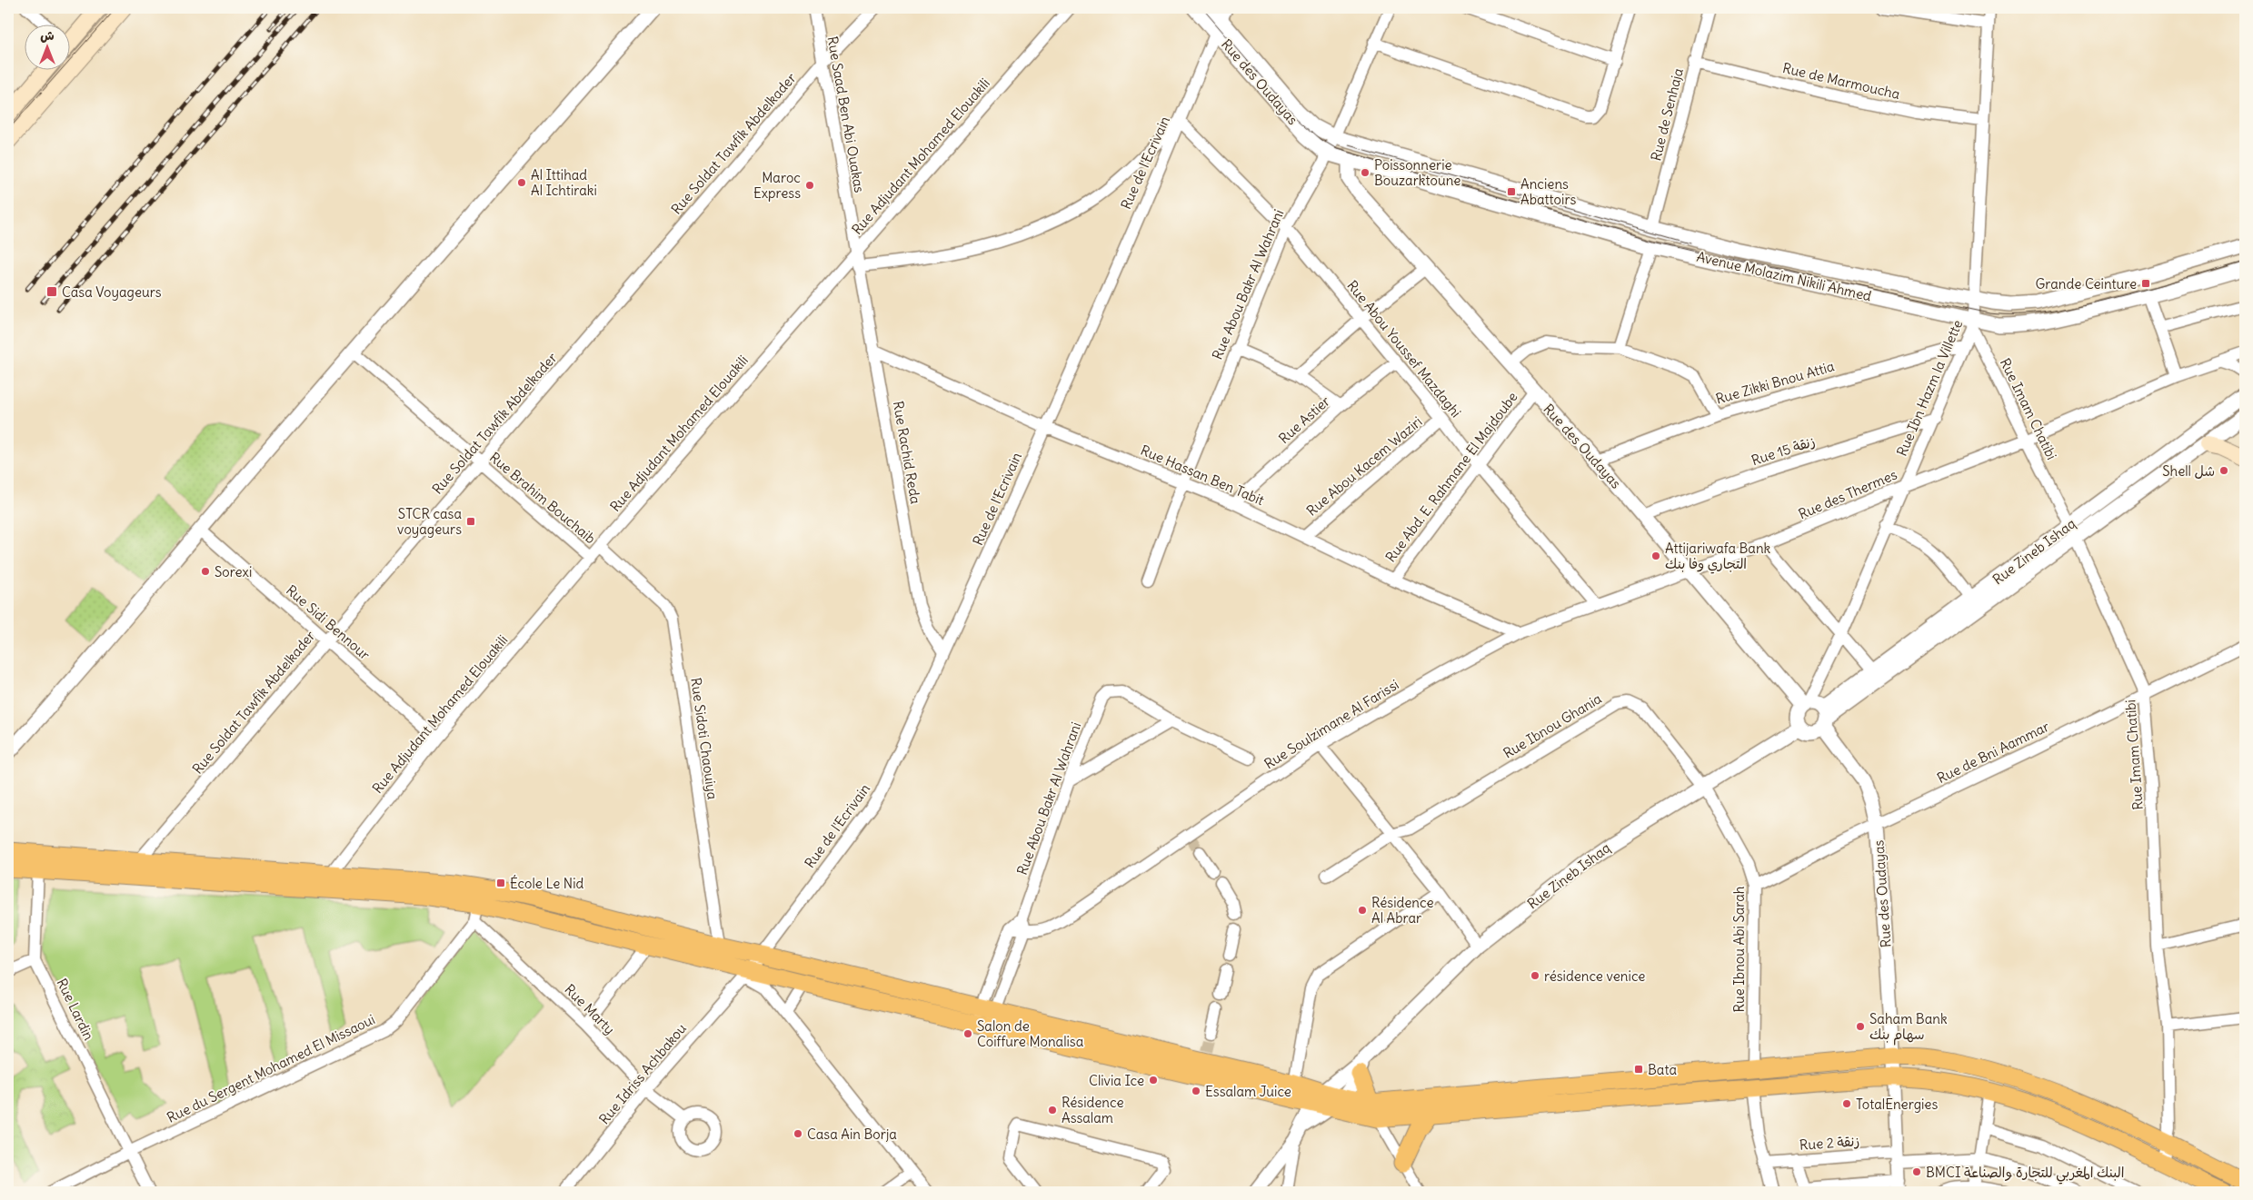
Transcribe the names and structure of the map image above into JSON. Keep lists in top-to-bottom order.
{
  "streets": {
    "street": [
      "Rue de Marmoucha",
      "Rue des Oudayas",
      "Rue Saad Ben Abi Ouakas",
      "Rue de Senhaja",
      "Rue Soldat Tawfik Abdelkader",
      "Rue Adjudant Mohamed Elouakili",
      "Rue de l'Ecrivain",
      "Avenue Molazim Nikili Ahmed",
      "Rue Abou Bakr Al Wahrani",
      "Rue Abou Youssef Mazdaghi",
      "Rue Zikki Bnou Attia",
      "Rue Ibn Hazm la Villette",
      "Rue Imam Chatibi",
      "Rue Astier",
      "Rue 15 زنقة",
      "Rue Rachid Reda",
      "Rue Abou Kacem Waziri",
      "Rue Hassan Ben Tabit",
      "Rue Abd. E. Rahmane El Majdoube",
      "Rue des Thermes",
      "Rue Brahim Bouchaib",
      "Rue Zineb Ishaq",
      "Rue Sidi Bennour",
      "Rue Soulzimane Al Farissi",
      "Rue Ibnou Ghania",
      "Rue Sidoti Chaouiya",
      "Rue de Bni Aammar",
      "Rue Ibnou Abi Sarah",
      "Rue Lardin",
      "Rue Marty",
      "Rue du Sergent Mohamed El Missaoui",
      "Rue Idriss Achbakou",
      "Rue 2 زنقة"
    ]
  },
  "crossings": [
    ["Rue de Marmoucha", "Rue de Senhaja"],
    ["Rue de Marmoucha", "Rue Ibn Hazm la Villette"],
    ["Rue des Oudayas", "Rue de l'Ecrivain"],
    ["Rue des Oudayas", "Avenue Molazim Nikili Ahmed"],
    ["Rue des Oudayas", "Rue Abou Bakr Al Wahrani"],
    ["Rue des Oudayas", "Rue Zikki Bnou Attia"],
    ["Rue des Oudayas", "Rue Ibn Hazm la Villette"],
    ["Rue des Oudayas", "Rue 15 زنقة"],
    ["Rue des Oudayas", "Rue Abd. E. Rahmane El Majdoube"],
    ["Rue des Oudayas", "Rue des Thermes"],
    ["Rue des Oudayas", "Rue Zineb Ishaq"],
    ["Rue des Oudayas", "Rue Soulzimane Al Farissi"],
    ["Rue des Oudayas", "Rue de Bni Aammar"],
    ["Rue Saad Ben Abi Ouakas", "Rue Soldat Tawfik Abdelkader"],
    ["Rue Saad Ben Abi Ouakas", "Rue Adjudant Mohamed Elouakili"],
    ["Rue Saad Ben Abi Ouakas", "Rue Rachid Reda"],
    ["Rue de Senhaja", "Avenue Molazim Nikili Ahmed"],
    ["Rue Soldat Tawfik Abdelkader", "Rue Brahim Bouchaib"],
    ["Rue Soldat Tawfik Abdelkader", "Rue Sidi Bennour"],
    ["Rue Adjudant Mohamed Elouakili", "Rue Rachid Reda"],
    ["Rue Adjudant Mohamed Elouakili", "Rue Brahim Bouchaib"],
    ["Rue Adjudant Mohamed Elouakili", "Rue Sidi Bennour"],
    ["Rue Adjudant Mohamed Elouakili", "Rue Sidoti Chaouiya"],
    ["Rue de l'Ecrivain", "Rue Abou Youssef Mazdaghi"],
    ["Rue de l'Ecrivain", "Rue Rachid Reda"],
    ["Rue de l'Ecrivain", "Rue Hassan Ben Tabit"],
    ["Rue de l'Ecrivain", "Rue Idriss Achbakou"],
    ["Avenue Molazim Nikili Ahmed", "Rue Abou Bakr Al Wahrani"],
    ["Avenue Molazim Nikili Ahmed", "Rue Ibn Hazm la Villette"],
    ["Avenue Molazim Nikili Ahmed", "Rue Imam Chatibi"],
    ["Rue Abou Bakr Al Wahrani", "Rue Abou Youssef Mazdaghi"],
    ["Rue Abou Bakr Al Wahrani", "Rue Hassan Ben Tabit"],
    ["Rue Abou Youssef Mazdaghi", "Rue Astier"],
    ["Rue Abou Youssef Mazdaghi", "Rue Abou Kacem Waziri"],
    ["Rue Abou Youssef Mazdaghi", "Rue Abd. E. Rahmane El Majdoube"],
    ["Rue Abou Youssef Mazdaghi", "Rue Soulzimane Al Farissi"],
    ["Rue Zikki Bnou Attia", "Rue Ibn Hazm la Villette"],
    ["Rue Ibn Hazm la Villette", "Rue Imam Chatibi"],
    ["Rue Ibn Hazm la Villette", "Rue 15 زنقة"],
    ["Rue Ibn Hazm la Villette", "Rue des Thermes"],
    ["Rue Ibn Hazm la Villette", "Rue Zineb Ishaq"],
    ["Rue Imam Chatibi", "Rue des Thermes"],
    ["Rue Imam Chatibi", "Rue Zineb Ishaq"],
    ["Rue Imam Chatibi", "Rue de Bni Aammar"],
    ["Rue Astier", "Rue Hassan Ben Tabit"],
    ["Rue Rachid Reda", "Rue Hassan Ben Tabit"],
    ["Rue Abou Kacem Waziri", "Rue Hassan Ben Tabit"],
    ["Rue Hassan Ben Tabit", "Rue Abd. E. Rahmane El Majdoube"],
    ["Rue Hassan Ben Tabit", "Rue Soulzimane Al Farissi"],
    ["Rue des Thermes", "Rue Soulzimane Al Farissi"],
    ["Rue Zineb Ishaq", "Rue Ibnou Ghania"],
    ["Rue Zineb Ishaq", "Rue Ibnou Abi Sarah"],
    ["Rue Ibnou Ghania", "Rue Ibnou Abi Sarah"],
    ["Rue de Bni Aammar", "Rue Ibnou Abi Sarah"],
    ["Rue Lardin", "Rue du Sergent Mohamed El Missaoui"],
    ["Rue Marty", "Rue du Sergent Mohamed El Missaoui"],
    ["Rue Marty", "Rue Idriss Achbakou"]
  ],
  "places": {
    "other": [
      "Poissonnerie Bouzarktoune",
      "Al Ittihad Al Ichtiraki",
      "Maroc Express",
      "Shell شل",
      "Attijariwafa Bank التجاري وفا بنك",
      "Sorexi",
      "Résidence Al Abrar",
      "résidence venice",
      "Saham Bank سهام بنك",
      "Salon de Coiffure Monalisa",
      "Clivia Ice",
      "Essalam Juice",
      "TotalEnergies",
      "Résidence Assalam",
      "Casa Ain Borja",
      "BMCI البنك المغربي للتجارة والصناعة"
    ],
    "transit": [
      "Anciens Abattoirs",
      "Grande Ceinture",
      "Casa Voyageurs",
      "STCR casa voyageurs",
      "École Le Nid",
      "Bata"
    ]
  },
  "north": "top"
}
